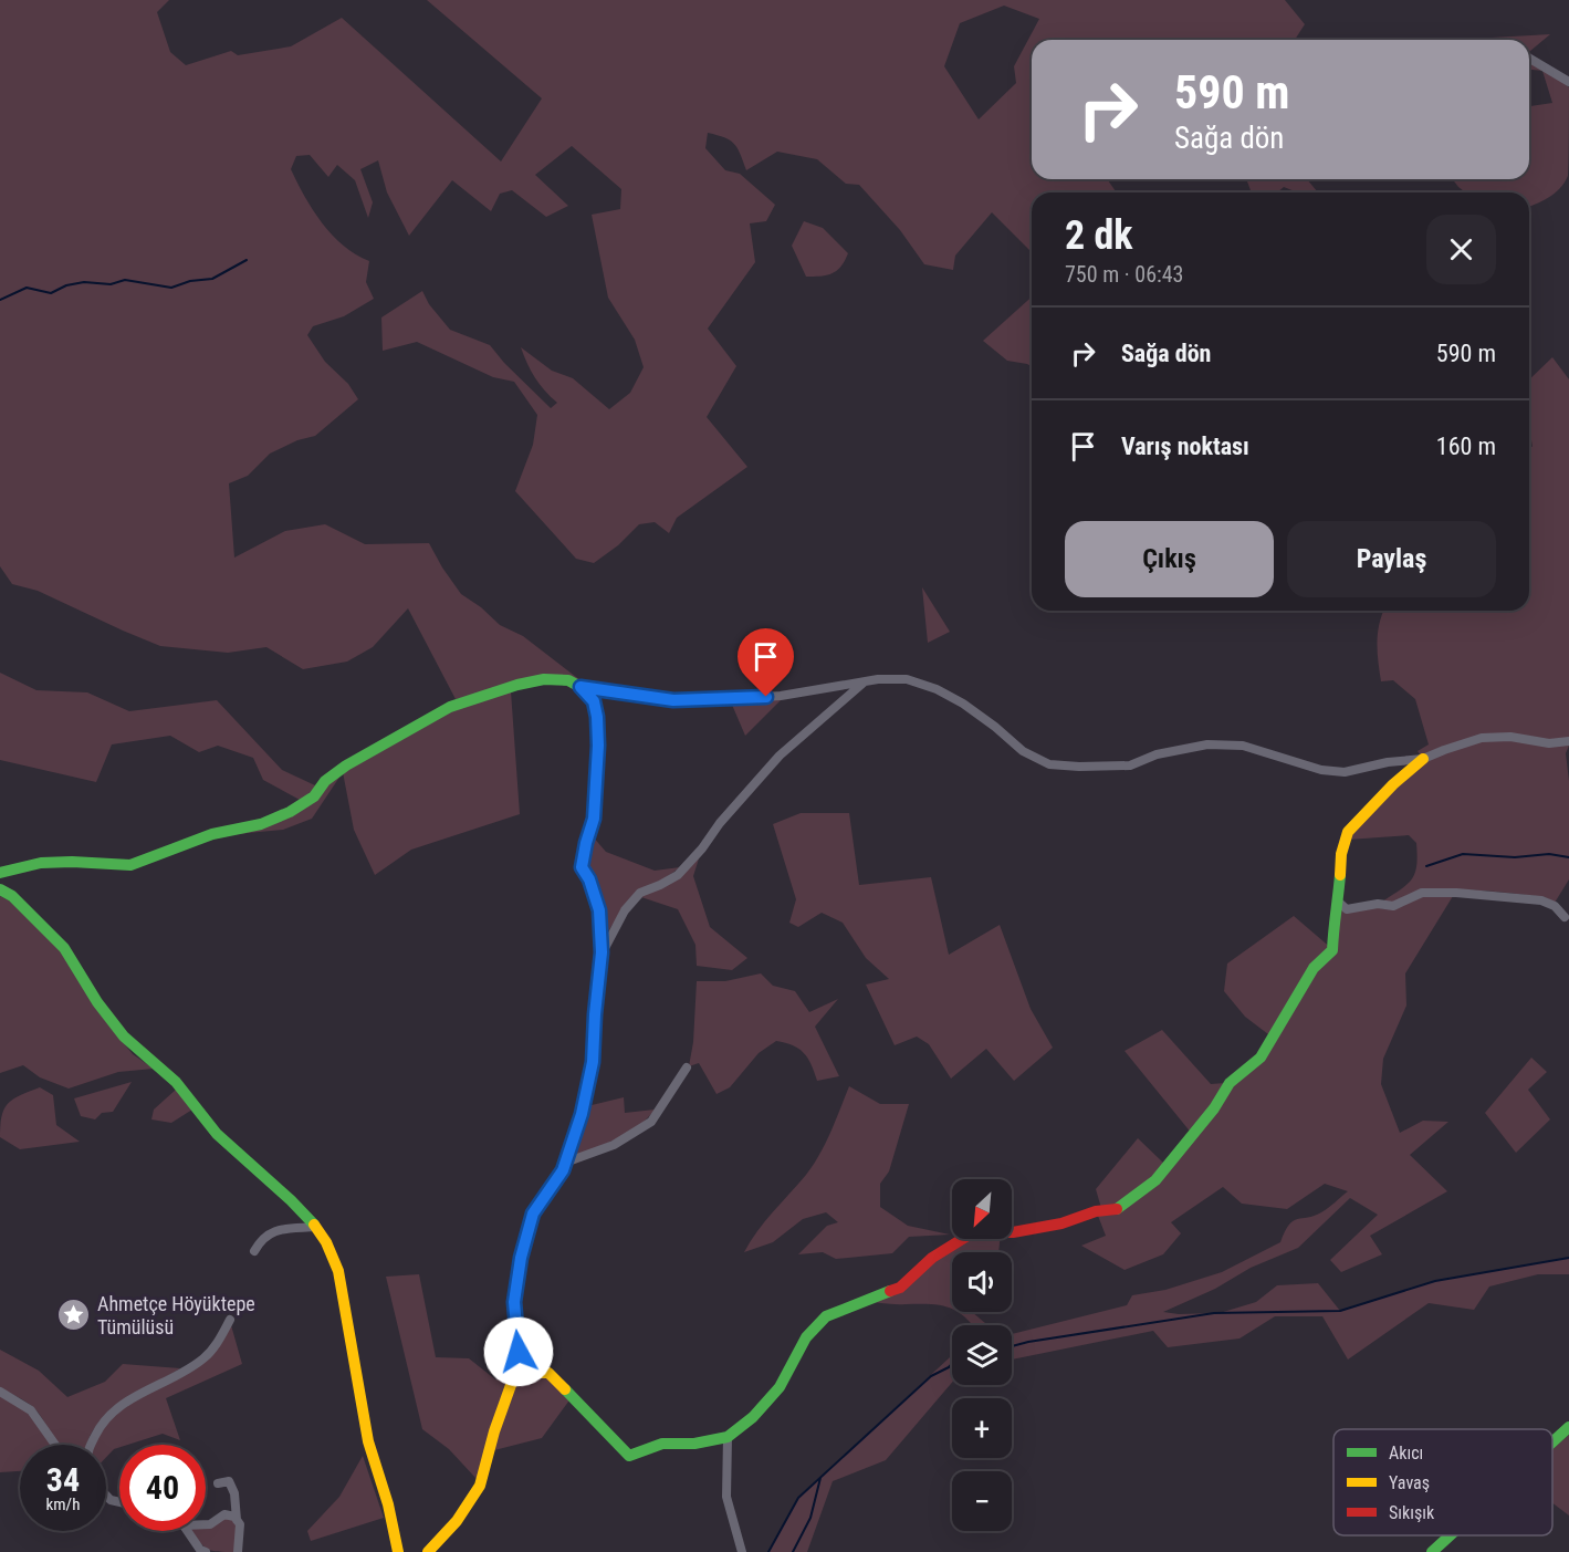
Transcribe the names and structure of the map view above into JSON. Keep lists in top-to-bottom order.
{
  "places": {
    "place": ["Ahmetçe Höyüktepe Tümülüsü"]
  },
  "legend": ["Akıcı", "Yavaş", "Sıkışık"],
  "north": "bottom left",
  "page": {
    "turn": ["590 m", "Sağa dön"],
    "heading": ["2 dk", "750 m · 06:43"],
    "list": [
      {
        "name": "Sağa dön",
        "value": "590 m"
      },
      {
        "name": "Varış noktası",
        "value": "160 m"
      }
    ],
    "buttons": ["Çıkış", "Paylaş"],
    "map_buttons": ["+", "−"],
    "speed": "34 km/h",
    "limit": "40"
  }
}
